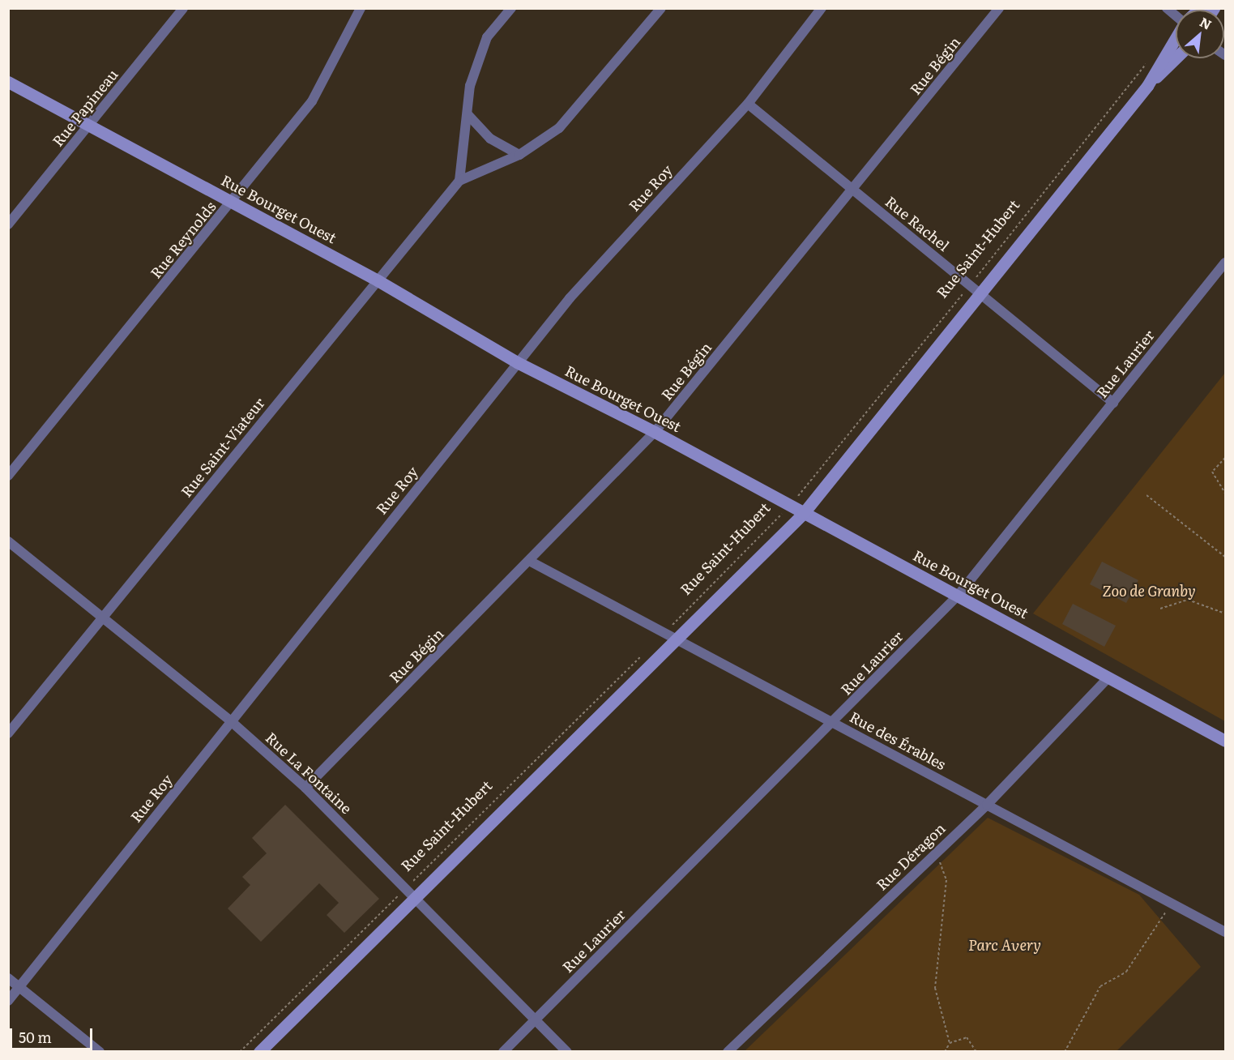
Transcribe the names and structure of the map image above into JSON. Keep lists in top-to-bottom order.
{
  "streets": {
    "street": [
      "Rue Bégin",
      "Rue Papineau",
      "Rue Roy",
      "Rue Bourget Ouest",
      "Rue Rachel",
      "Rue Reynolds",
      "Rue Saint-Hubert",
      "Rue Laurier",
      "Rue Saint-Viateur",
      "Rue des Érables",
      "Rue La Fontaine",
      "Rue Déragon"
    ]
  },
  "crossings": [
    ["Rue Bégin", "Rue Bourget Ouest"],
    ["Rue Bégin", "Rue Rachel"],
    ["Rue Bégin", "Rue des Érables"],
    ["Rue Bégin", "Rue La Fontaine"],
    ["Rue Papineau", "Rue Bourget Ouest"],
    ["Rue Roy", "Rue Bourget Ouest"],
    ["Rue Roy", "Rue Rachel"],
    ["Rue Roy", "Rue La Fontaine"],
    ["Rue Bourget Ouest", "Rue Reynolds"],
    ["Rue Bourget Ouest", "Rue Saint-Hubert"],
    ["Rue Bourget Ouest", "Rue Laurier"],
    ["Rue Bourget Ouest", "Rue Saint-Viateur"],
    ["Rue Bourget Ouest", "Rue Déragon"],
    ["Rue Rachel", "Rue Saint-Hubert"],
    ["Rue Rachel", "Rue Laurier"],
    ["Rue Saint-Hubert", "Rue des Érables"],
    ["Rue Saint-Hubert", "Rue La Fontaine"],
    ["Rue Laurier", "Rue des Érables"],
    ["Rue Laurier", "Rue La Fontaine"],
    ["Rue Saint-Viateur", "Rue La Fontaine"],
    ["Rue des Érables", "Rue Déragon"]
  ],
  "parks": ["Zoo de Granby", "Parc Avery"],
  "scale_bar": "50 m",
  "north": "top right"
}
